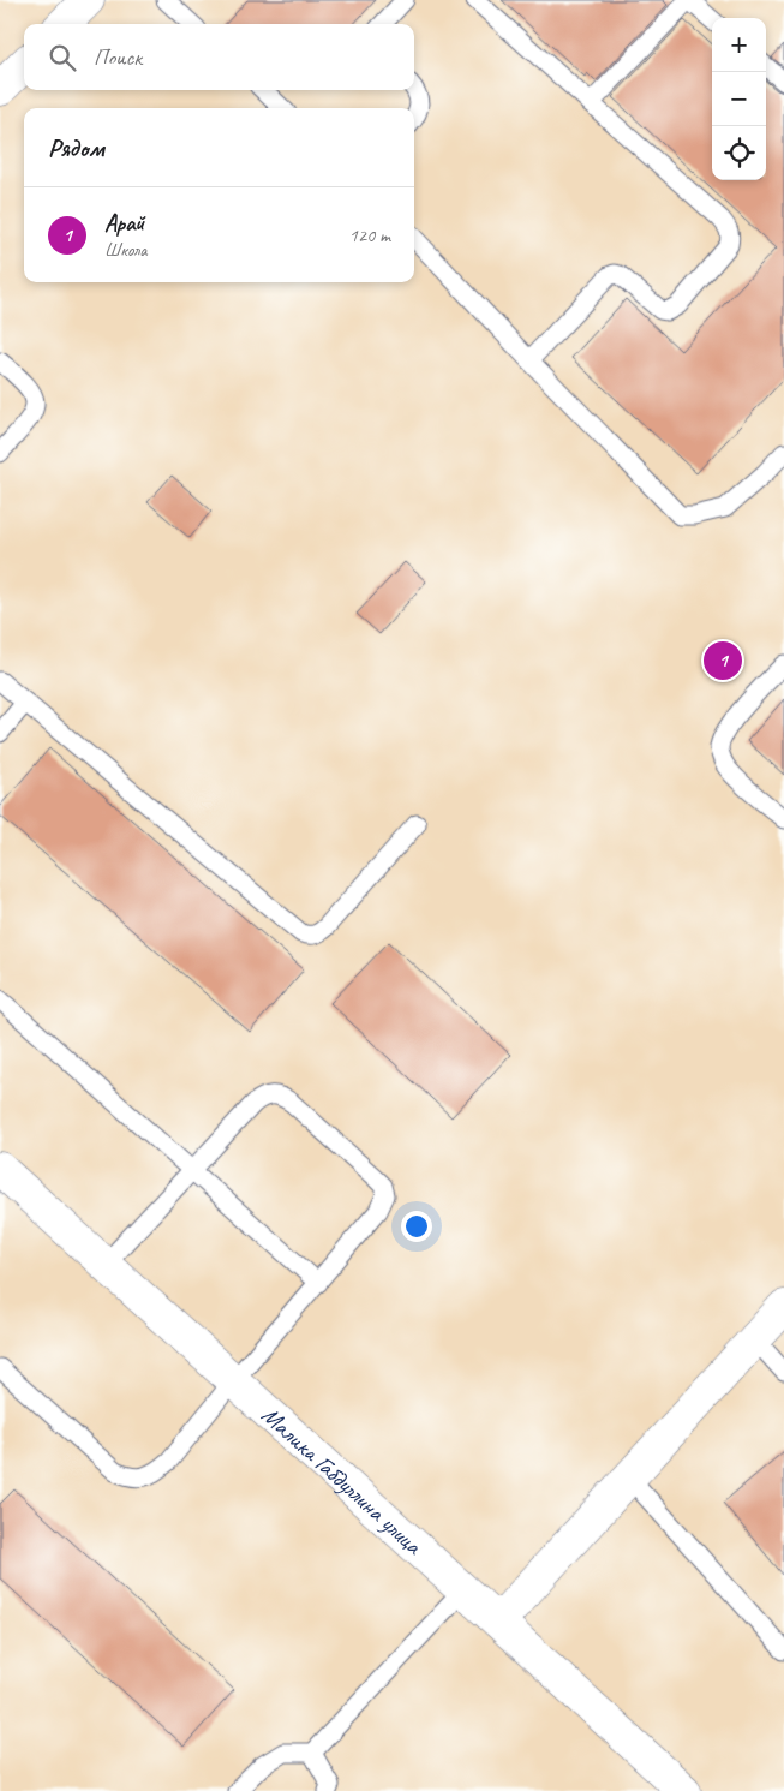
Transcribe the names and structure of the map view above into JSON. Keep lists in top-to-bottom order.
{
  "streets": {
    "street": ["Малика Габдуллина улица"]
  },
  "page": {
    "map_buttons": ["+", "−"],
    "search": "Поиск",
    "heading": "Рядом",
    "list": [
      {
        "mark": "1",
        "name": "Арай",
        "note": "Школа",
        "value": "120 m"
      }
    ],
    "pins": "1"
  }
}
